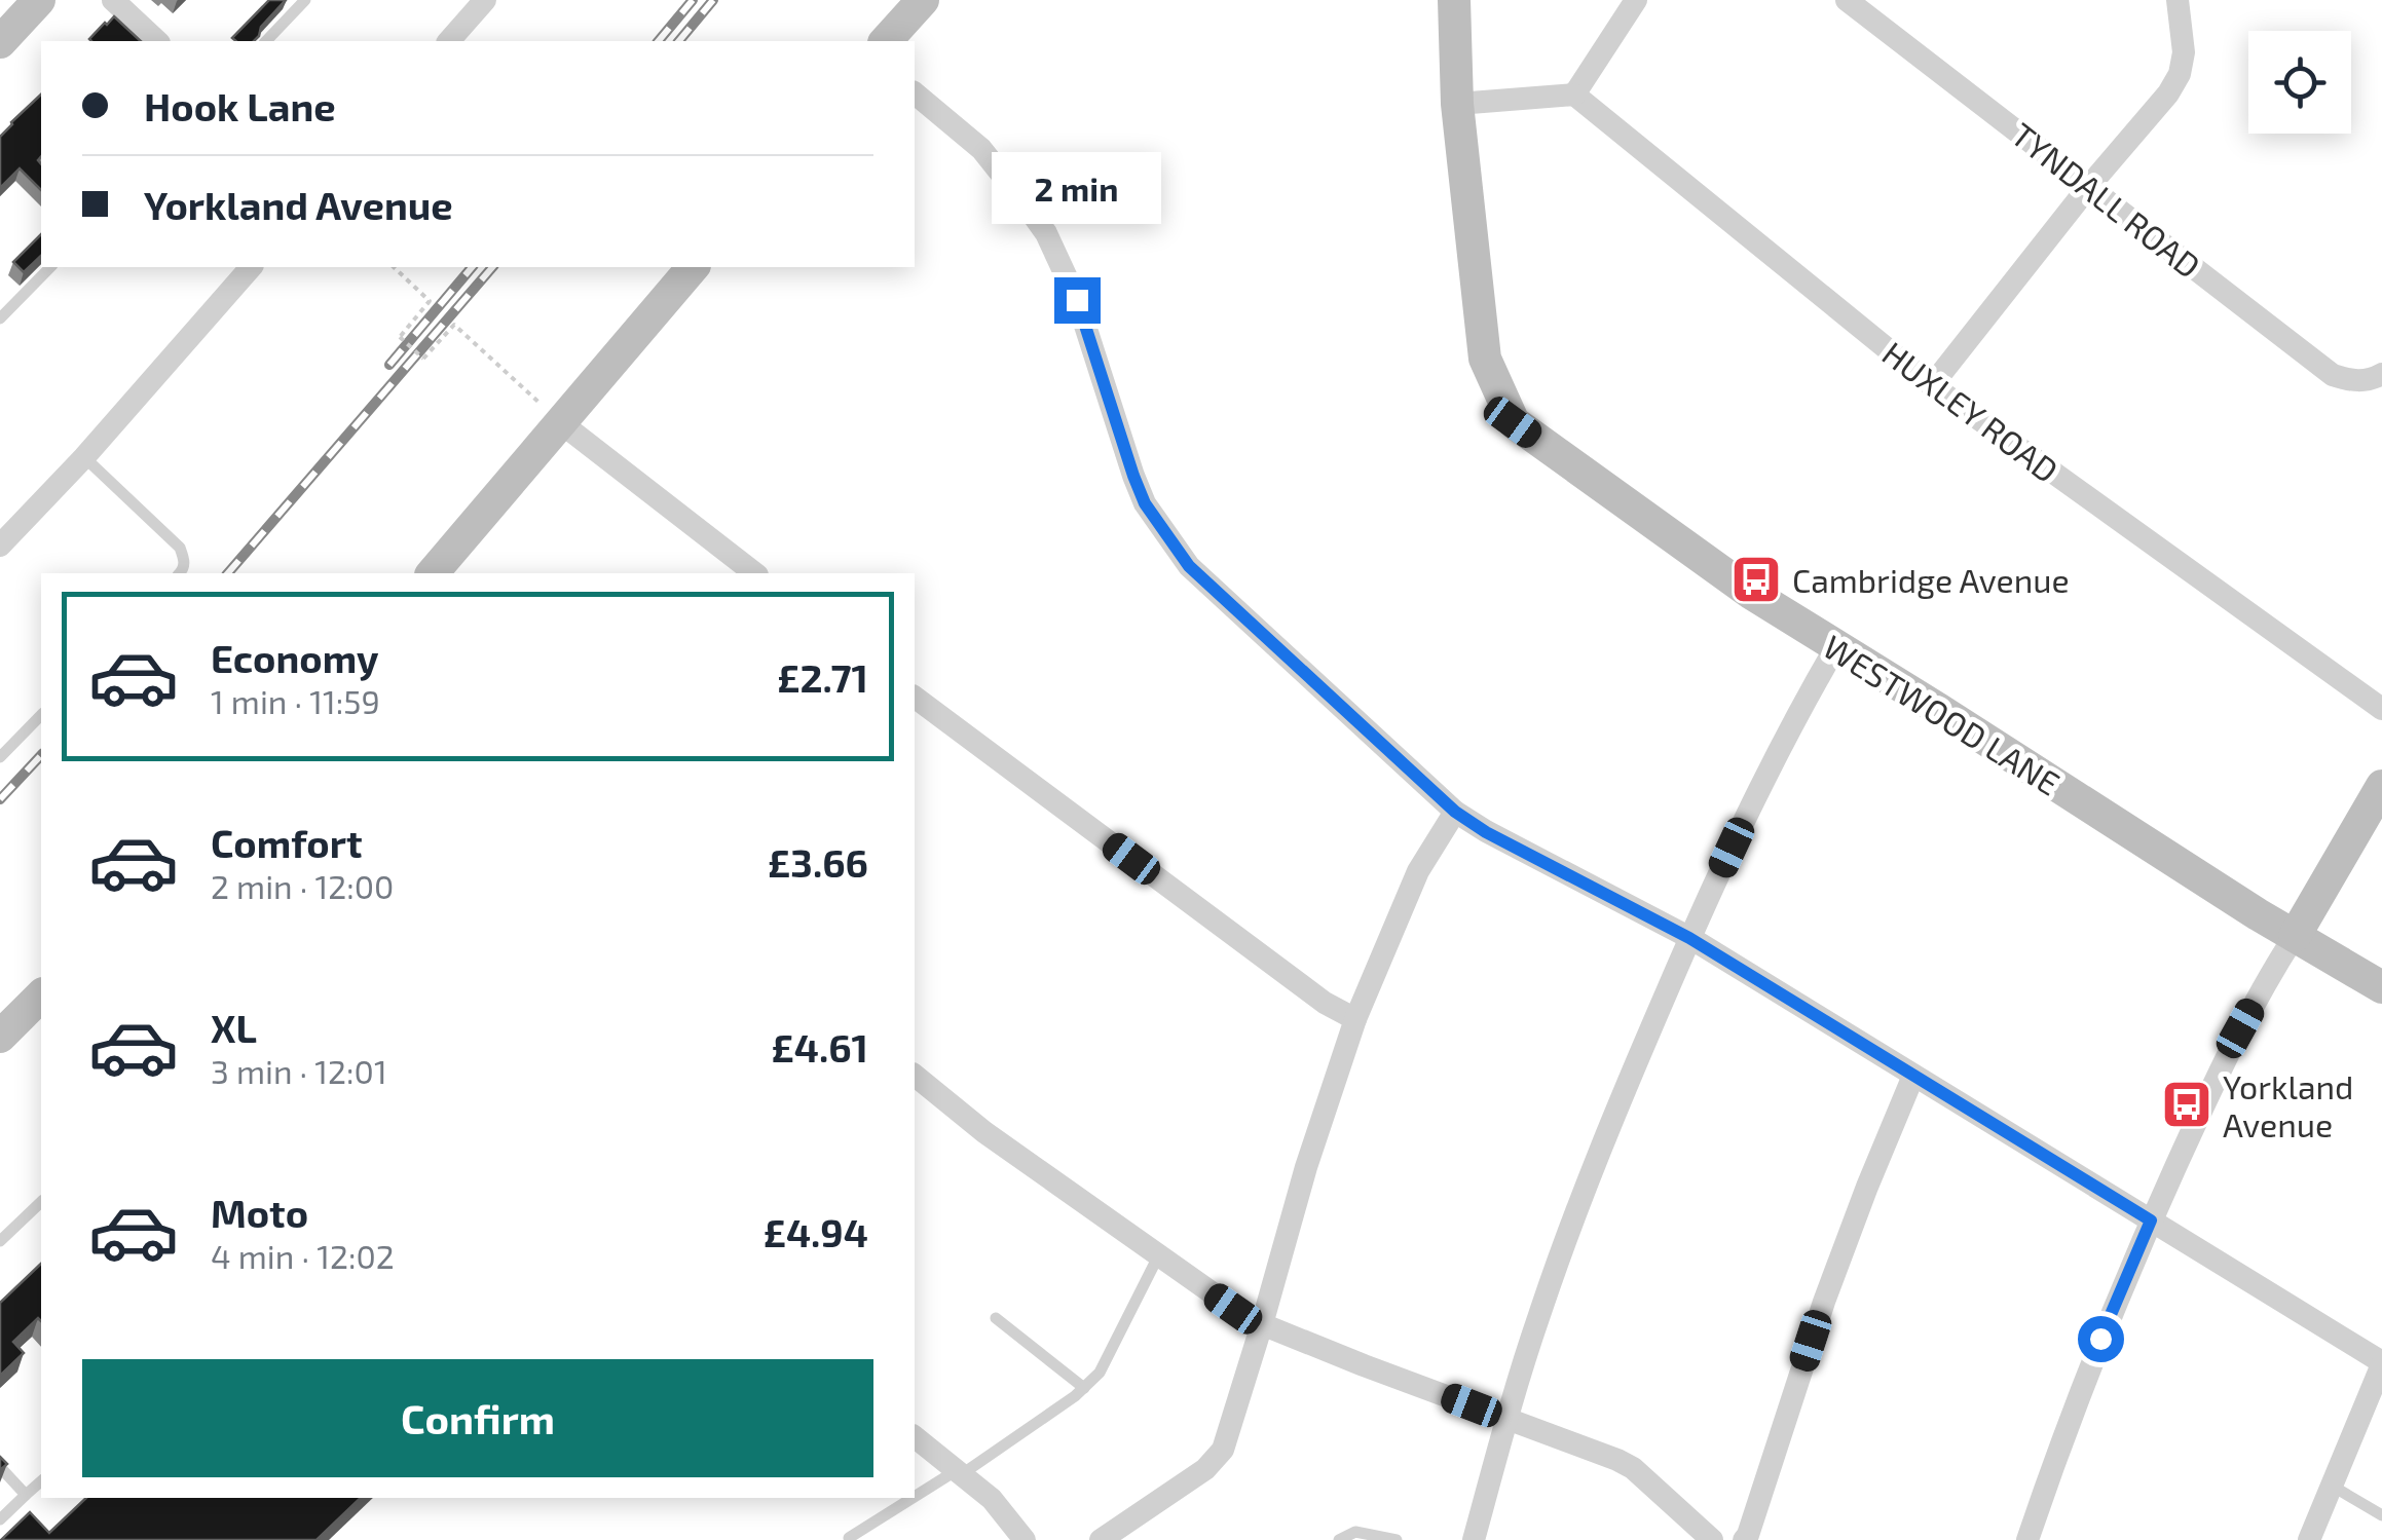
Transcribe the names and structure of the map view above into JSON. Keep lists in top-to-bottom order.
{
  "streets": {
    "street": ["TYNDALL ROAD", "HUXLEY ROAD", "WESTWOOD LANE"]
  },
  "places": {
    "bus stop": ["Cambridge Avenue", "Yorkland Avenue"]
  },
  "page": {
    "banner": ["Hook Lane", "Yorkland Avenue"],
    "bubble": "2 min",
    "list": [
      {
        "name": "Economy",
        "note": "1 min · 11:59",
        "value": "£2.71"
      },
      {
        "name": "Comfort",
        "note": "2 min · 12:00",
        "value": "£3.66"
      },
      {
        "name": "XL",
        "note": "3 min · 12:01",
        "value": "£4.61"
      },
      {
        "name": "Moto",
        "note": "4 min · 12:02",
        "value": "£4.94"
      }
    ],
    "buttons": "Confirm"
  }
}
